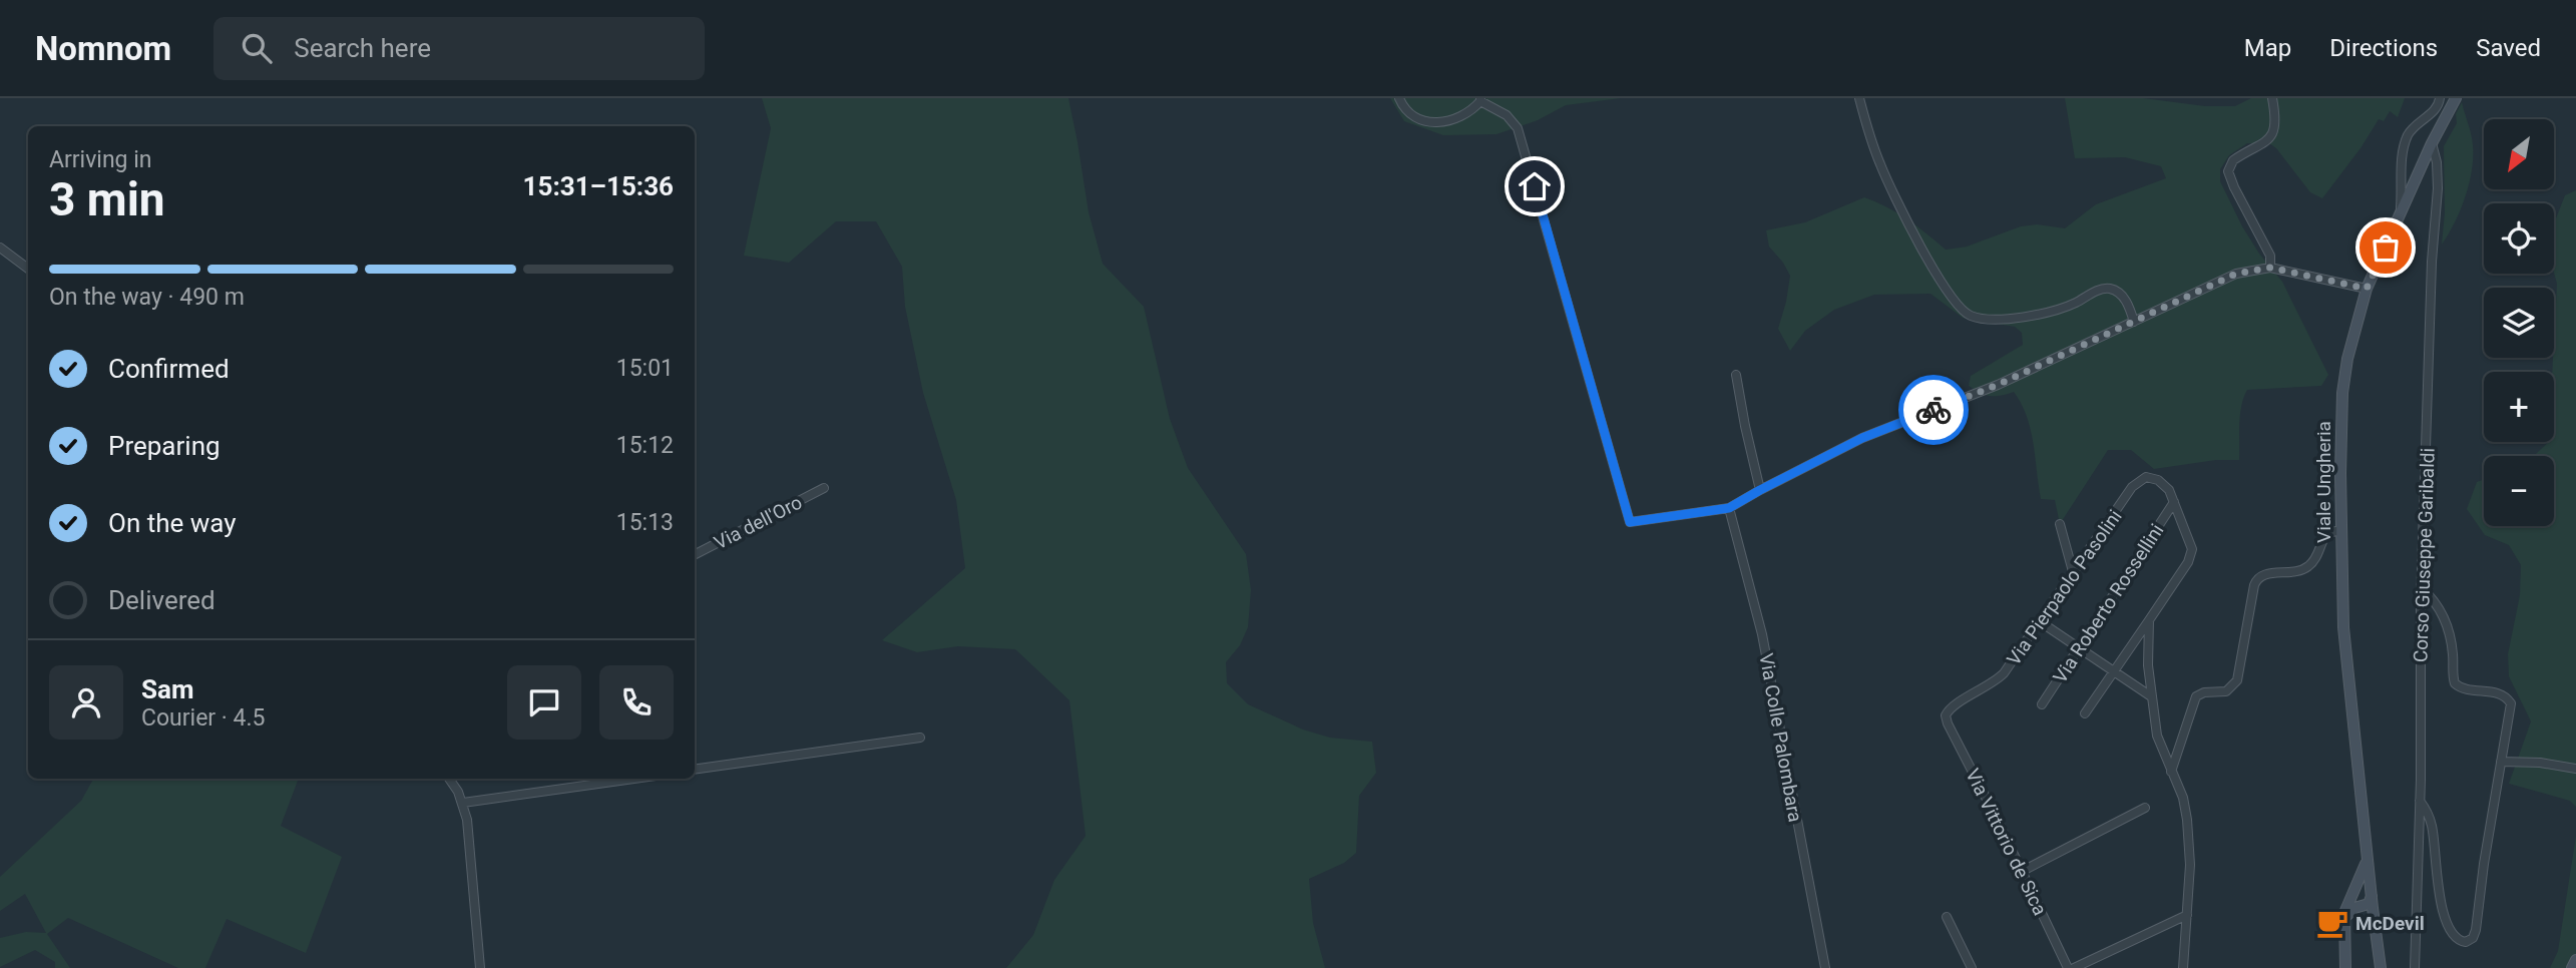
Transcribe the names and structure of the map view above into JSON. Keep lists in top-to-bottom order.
{
  "streets": {
    "main road": ["Viale Ungheria"],
    "street": [
      "Via dell'Oro",
      "Corso Giuseppe Garibaldi",
      "Via Pierpaolo Pasolini",
      "Via Roberto Rossellini",
      "Via Colle Palombara",
      "Via Vittorio de Sica"
    ]
  },
  "crossings": [
    ["Viale Ungheria", "Corso Giuseppe Garibaldi"],
    ["Via Pierpaolo Pasolini", "Via Roberto Rossellini"],
    ["Via Pierpaolo Pasolini", "Via Vittorio de Sica"]
  ],
  "places": {
    "cafe": ["McDevil"]
  },
  "north": "bottom left",
  "page": {
    "header": "Nomnom",
    "search": "Search here",
    "nav": ["Map", "Directions", "Saved"],
    "map_buttons": ["+", "−"],
    "heading": ["3 min", "Arriving in", "15:31–15:36"],
    "panel": ["Sam", "Courier · 4.5"],
    "bar": "On the way · 490 m",
    "list": [
      ["Confirmed", "15:01"],
      ["Preparing", "15:12"],
      ["On the way", "15:13"],
      "Delivered"
    ]
  }
}
